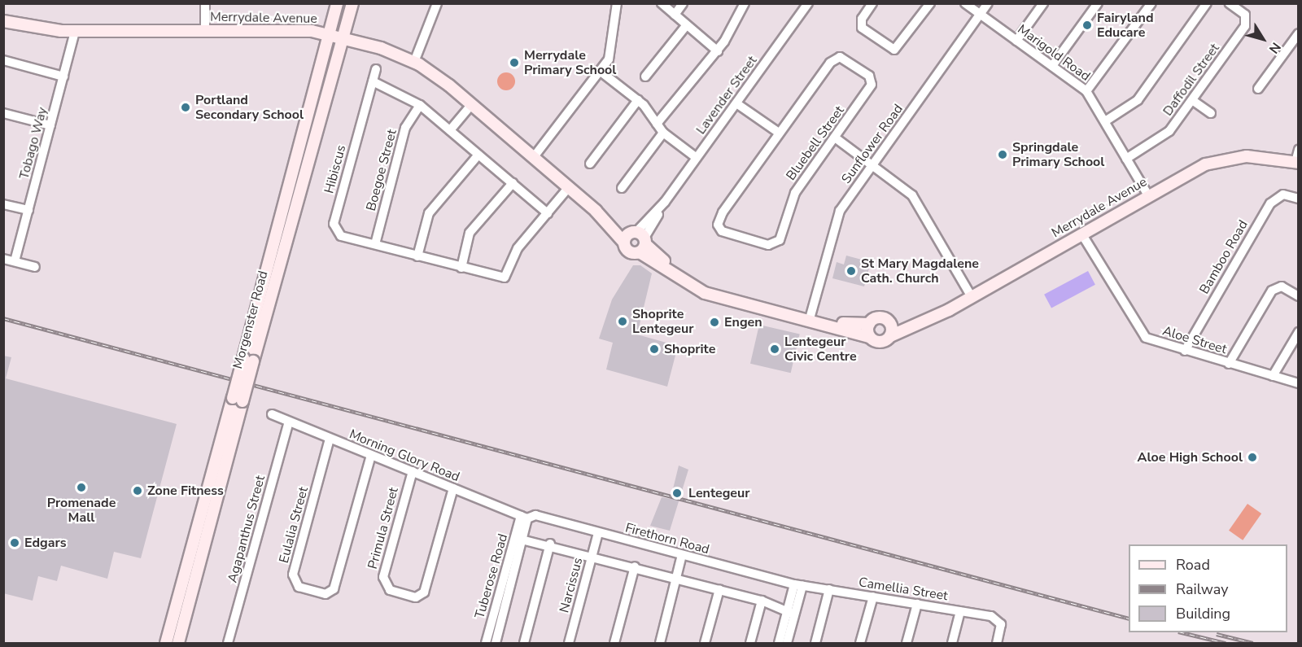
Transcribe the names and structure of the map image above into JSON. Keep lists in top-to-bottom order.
{
  "streets": {
    "street": [
      "Merrydale Avenue",
      "Marigold Road",
      "Daffodil Street",
      "Lavender Street",
      "Tobago Way",
      "Bluebell Street",
      "Sunflower Road",
      "Hibiscus",
      "Boegoe Street",
      "Bamboo Road",
      "Morgenster Road",
      "Aloe Street",
      "Morning Glory Road",
      "Eulalia Street",
      "Primula Street",
      "Agapanthus Street",
      "Firethorn Road",
      "Tuberose Road",
      "Narcissus",
      "Camellia Street"
    ]
  },
  "crossings": [
    ["Merrydale Avenue", "Marigold Road"],
    ["Merrydale Avenue", "Lavender Street"],
    ["Merrydale Avenue", "Tobago Way"],
    ["Merrydale Avenue", "Sunflower Road"],
    ["Merrydale Avenue", "Hibiscus"],
    ["Merrydale Avenue", "Morgenster Road"],
    ["Merrydale Avenue", "Aloe Street"],
    ["Marigold Road", "Daffodil Street"],
    ["Marigold Road", "Sunflower Road"],
    ["Hibiscus", "Boegoe Street"],
    ["Bamboo Road", "Aloe Street"],
    ["Morning Glory Road", "Eulalia Street"],
    ["Morning Glory Road", "Primula Street"],
    ["Morning Glory Road", "Agapanthus Street"],
    ["Morning Glory Road", "Firethorn Road"],
    ["Morning Glory Road", "Tuberose Road"],
    ["Firethorn Road", "Tuberose Road"],
    ["Firethorn Road", "Narcissus"],
    ["Firethorn Road", "Camellia Street"]
  ],
  "places": [
    "Fairyland Educare",
    "Merrydale Primary School",
    "Portland Secondary School",
    "Springdale Primary School",
    "St Mary Magdalene Cath. Church",
    "Shoprite Lentegeur",
    "Engen",
    "Shoprite",
    "Lentegeur Civic Centre",
    "Aloe High School",
    "Promenade Mall",
    "Zone Fitness",
    "Lentegeur",
    "Edgars"
  ],
  "legend": ["Road", "Railway", "Building"],
  "north": "bottom right"
}
